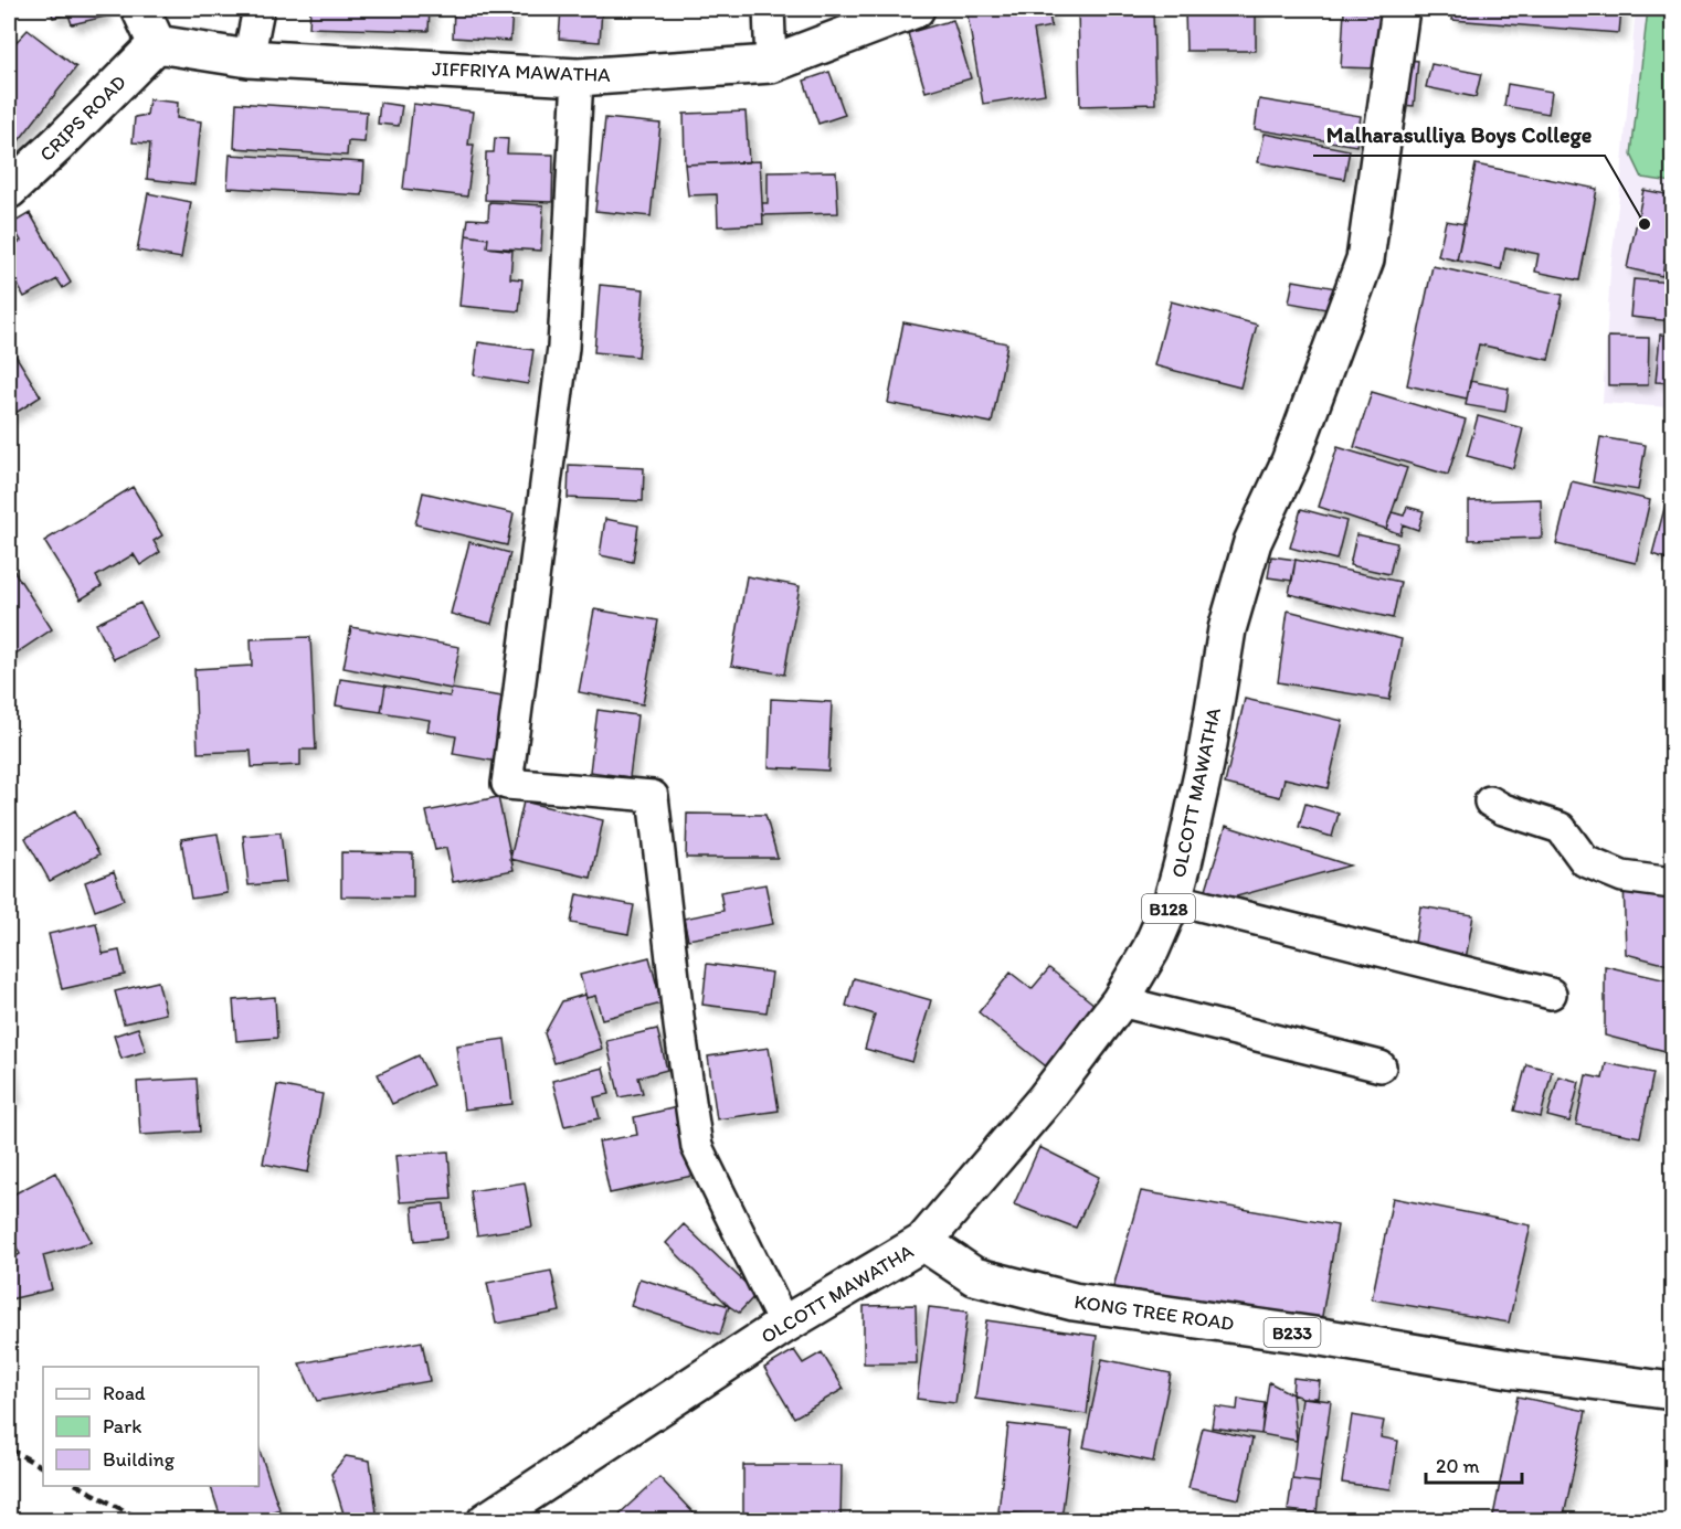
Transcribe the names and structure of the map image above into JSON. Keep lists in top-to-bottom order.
{
  "streets": {
    "main road": [
      "JIFFRIYA MAWATHA",
      "CRIPS ROAD",
      "OLCOTT MAWATHA",
      "B128",
      "KONG TREE ROAD",
      "B233"
    ]
  },
  "crossings": [
    ["JIFFRIYA MAWATHA", "CRIPS ROAD"],
    ["OLCOTT MAWATHA", "KONG TREE ROAD"]
  ],
  "places": ["Malharasulliya Boys College"],
  "legend": ["Road", "Park", "Building"],
  "scale_bar": "20 m"
}
